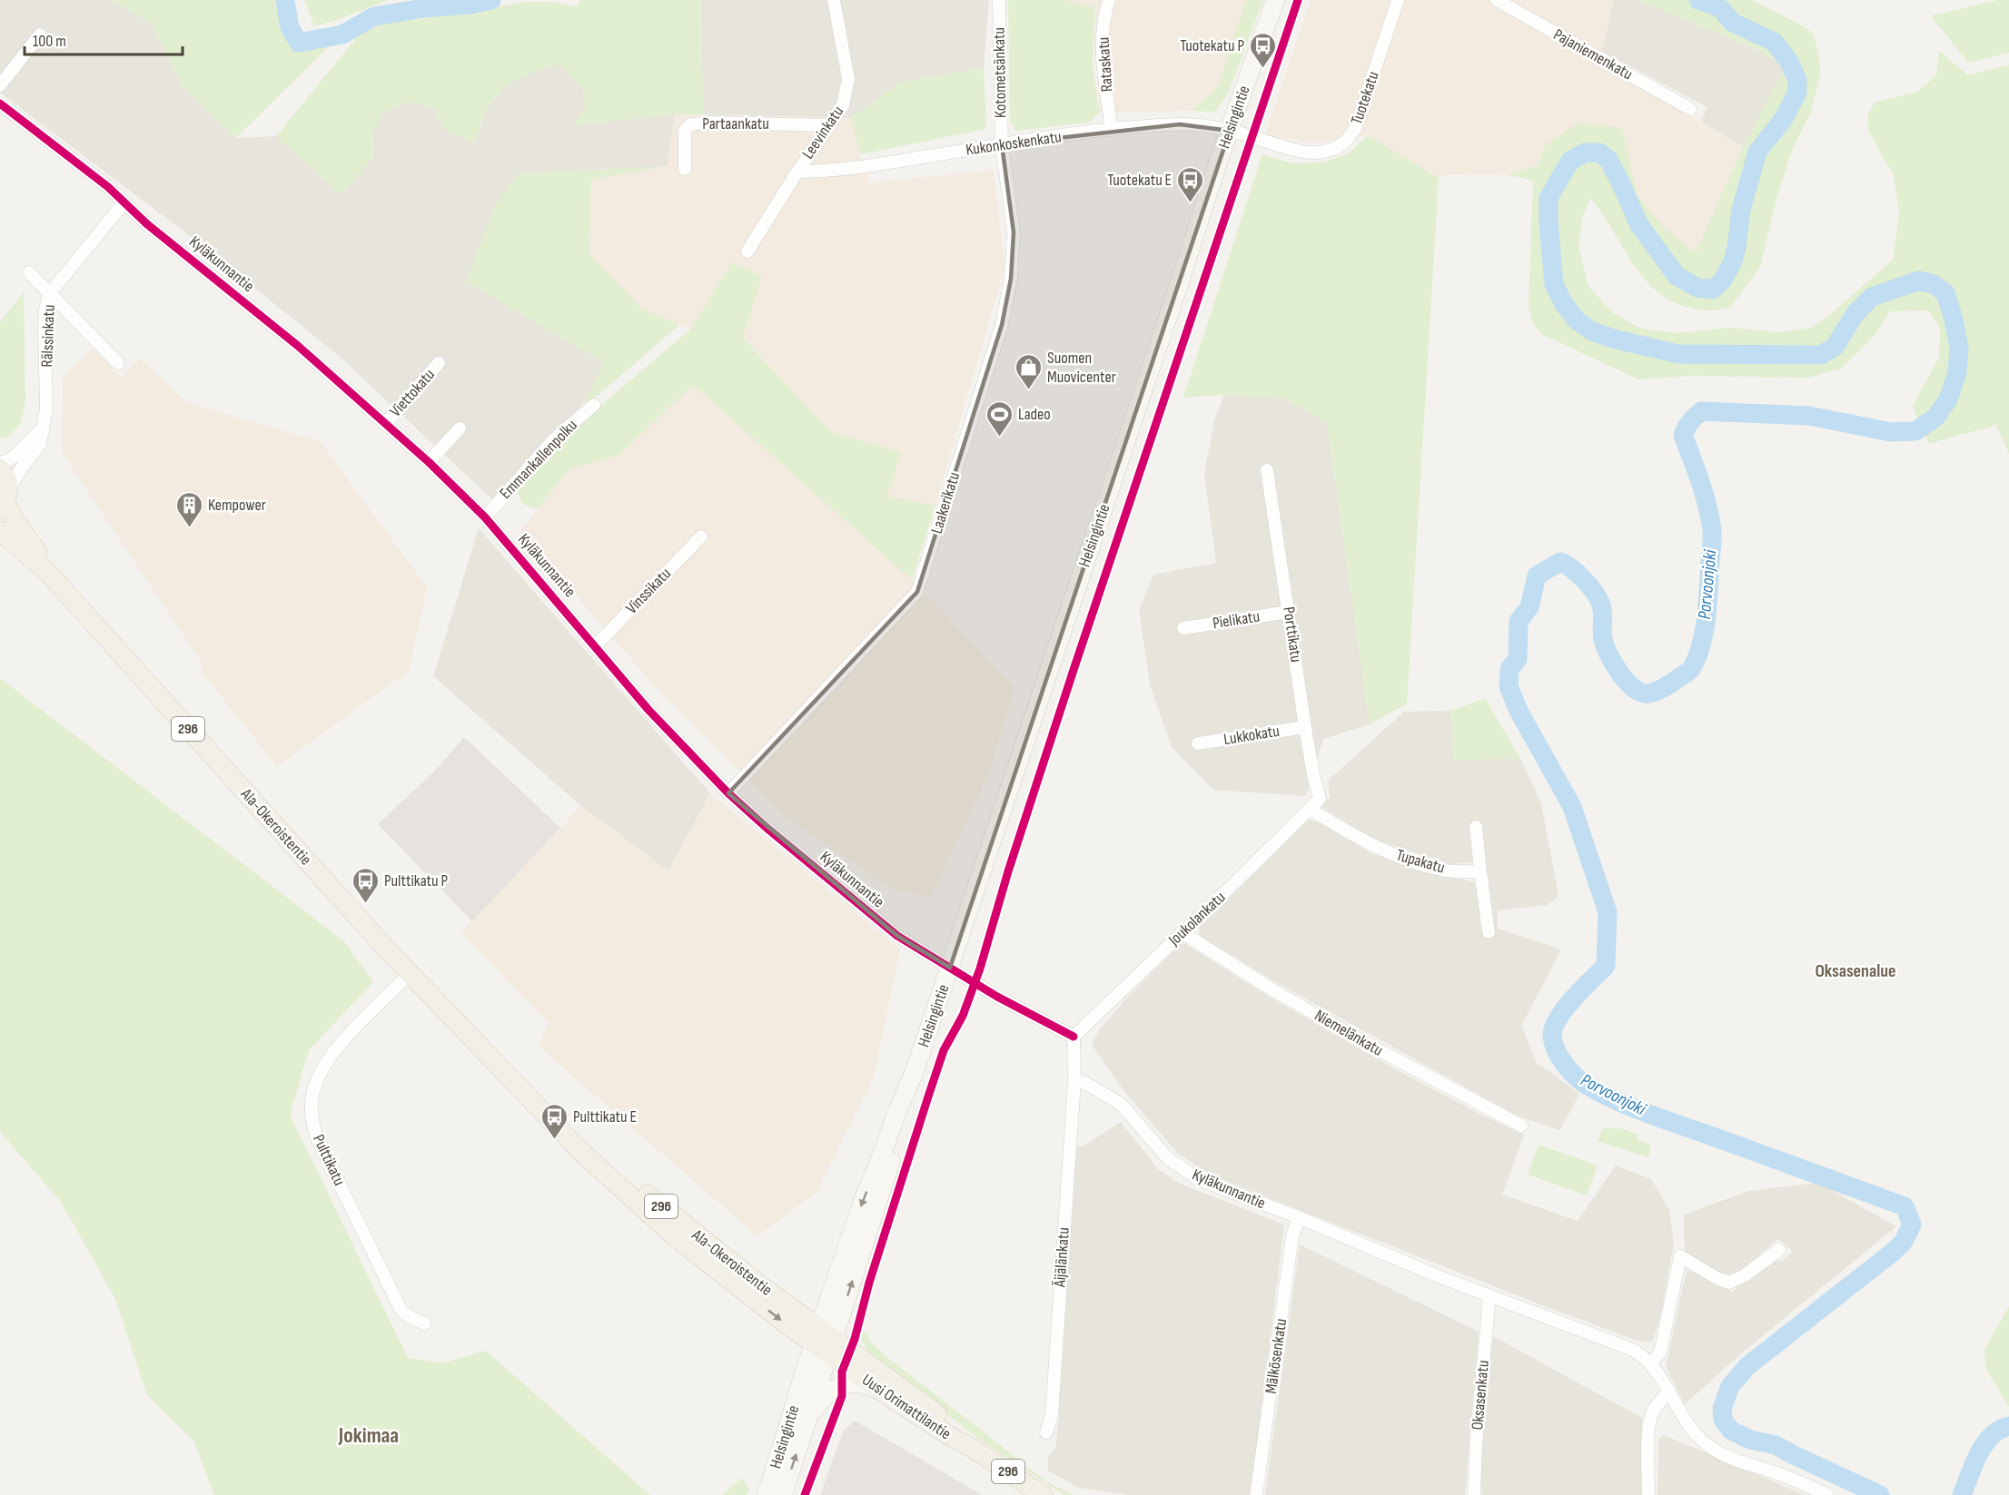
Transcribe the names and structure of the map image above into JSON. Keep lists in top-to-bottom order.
{
  "streets": {
    "main road": [
      "Helsingintie",
      "296",
      "Ala-Okeroistentie",
      "Uusi Orimattilantie"
    ],
    "street": [
      "Pajaniemenkatu",
      "Rataskatu",
      "Kotometsänkatu",
      "Tuotekatu",
      "Partaankatu",
      "Leevinkatu",
      "Kukonkoskenkatu",
      "Kyläkunnantie",
      "Rälssinkatu",
      "Viettokatu",
      "Emmankallenpolku",
      "Laakerikatu",
      "Vinssikatu",
      "Pielikatu",
      "Porttikatu",
      "Lukkokatu",
      "Tupakatu",
      "Joukolankatu",
      "Niemelänkatu",
      "Pulttikatu",
      "Äijälänkatu",
      "Mälkösenkatu",
      "Oksasenkatu"
    ]
  },
  "crossings": [
    ["Rataskatu", "Kukonkoskenkatu"],
    ["Kotometsänkatu", "Kukonkoskenkatu"],
    ["Kotometsänkatu", "Laakerikatu"],
    ["Tuotekatu", "Helsingintie"],
    ["Tuotekatu", "Kukonkoskenkatu"],
    ["Helsingintie", "Kukonkoskenkatu"],
    ["Helsingintie", "Kyläkunnantie"],
    ["Helsingintie", "Ala-Okeroistentie"],
    ["Helsingintie", "Uusi Orimattilantie"],
    ["Partaankatu", "Leevinkatu"],
    ["Leevinkatu", "Kukonkoskenkatu"],
    ["Kukonkoskenkatu", "Laakerikatu"],
    ["Kyläkunnantie", "Rälssinkatu"],
    ["Kyläkunnantie", "Viettokatu"],
    ["Kyläkunnantie", "Emmankallenpolku"],
    ["Kyläkunnantie", "Laakerikatu"],
    ["Kyläkunnantie", "Vinssikatu"],
    ["Kyläkunnantie", "Joukolankatu"],
    ["Kyläkunnantie", "Äijälänkatu"],
    ["Kyläkunnantie", "Mälkösenkatu"],
    ["Kyläkunnantie", "Oksasenkatu"],
    ["Rälssinkatu", "Ala-Okeroistentie"],
    ["Pielikatu", "Porttikatu"],
    ["Porttikatu", "Lukkokatu"],
    ["Porttikatu", "Joukolankatu"],
    ["Ala-Okeroistentie", "Pulttikatu"],
    ["Ala-Okeroistentie", "Uusi Orimattilantie"],
    ["Tupakatu", "Joukolankatu"],
    ["Joukolankatu", "Niemelänkatu"]
  ],
  "districts": ["Oksasenalue", "Jokimaa"],
  "water": ["Porvoonjoki"],
  "places": {
    "bus stop": [
      "Tuotekatu P",
      "Tuotekatu E",
      "Pulttikatu P",
      "Pulttikatu E"
    ],
    "shop": ["Suomen Muovicenter"],
    "sports": ["Ladeo"],
    "building": ["Kempower"]
  },
  "scale_bar": "100 m"
}
